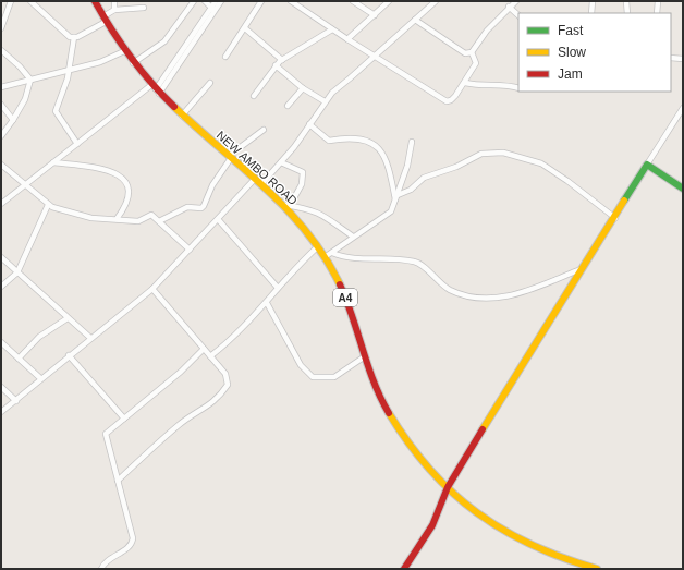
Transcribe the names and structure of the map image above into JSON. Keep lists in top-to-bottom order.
{
  "streets": {
    "main road": ["NEW AMBO ROAD", "A4"]
  },
  "legend": ["Fast", "Slow", "Jam"]
}
